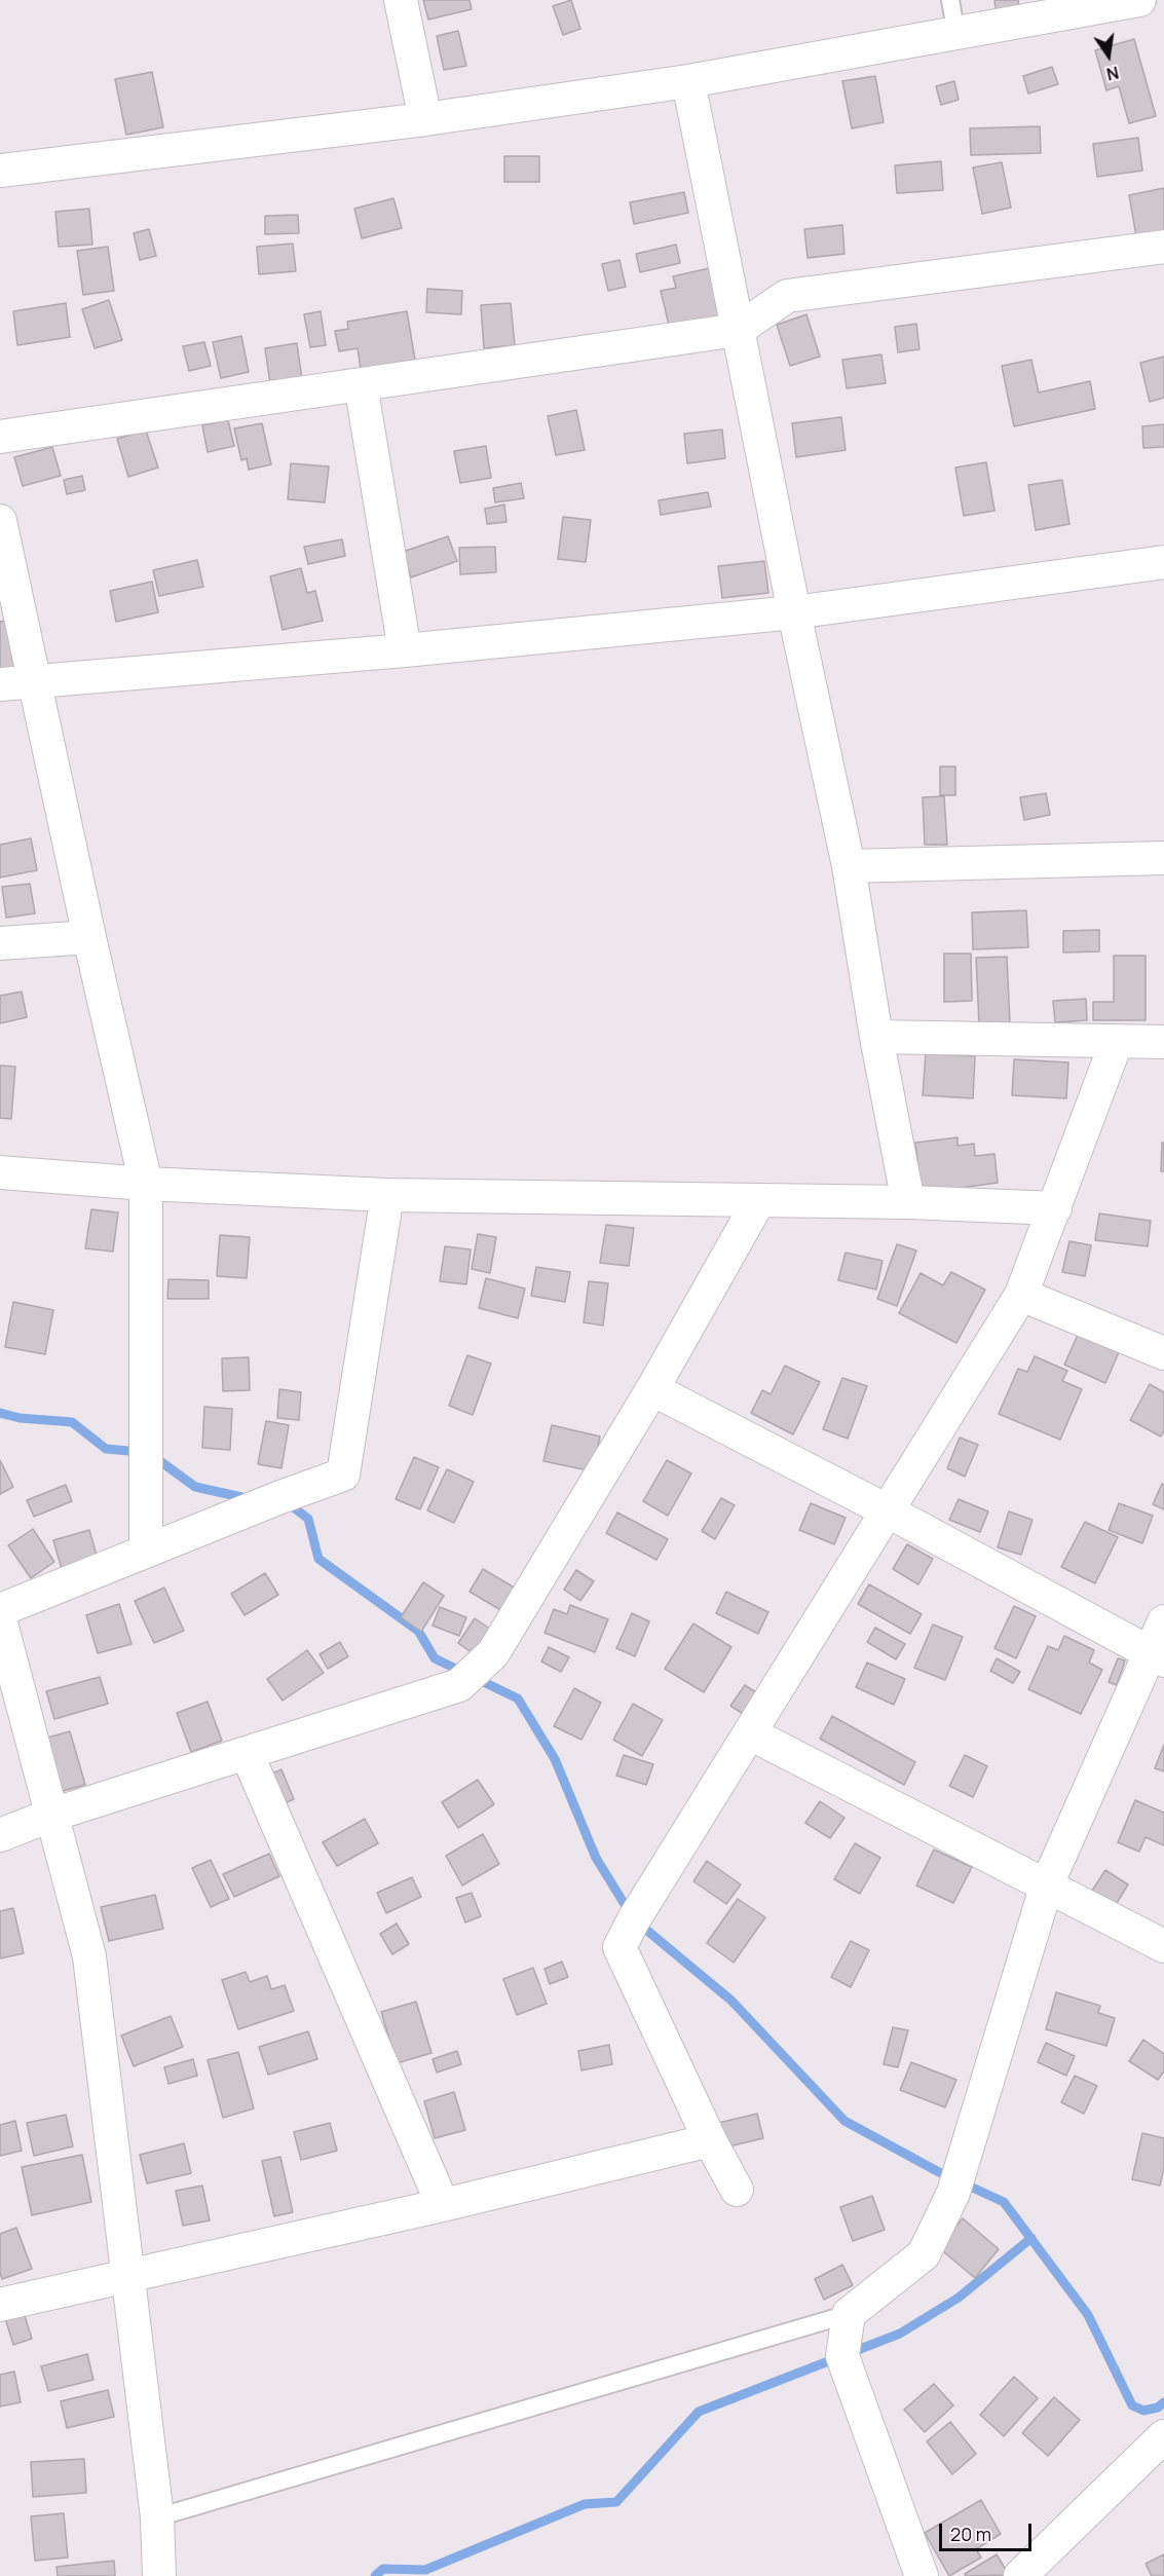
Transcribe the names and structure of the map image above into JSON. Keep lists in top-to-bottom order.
{
  "scale_bar": "20 m",
  "north": "bottom"
}
